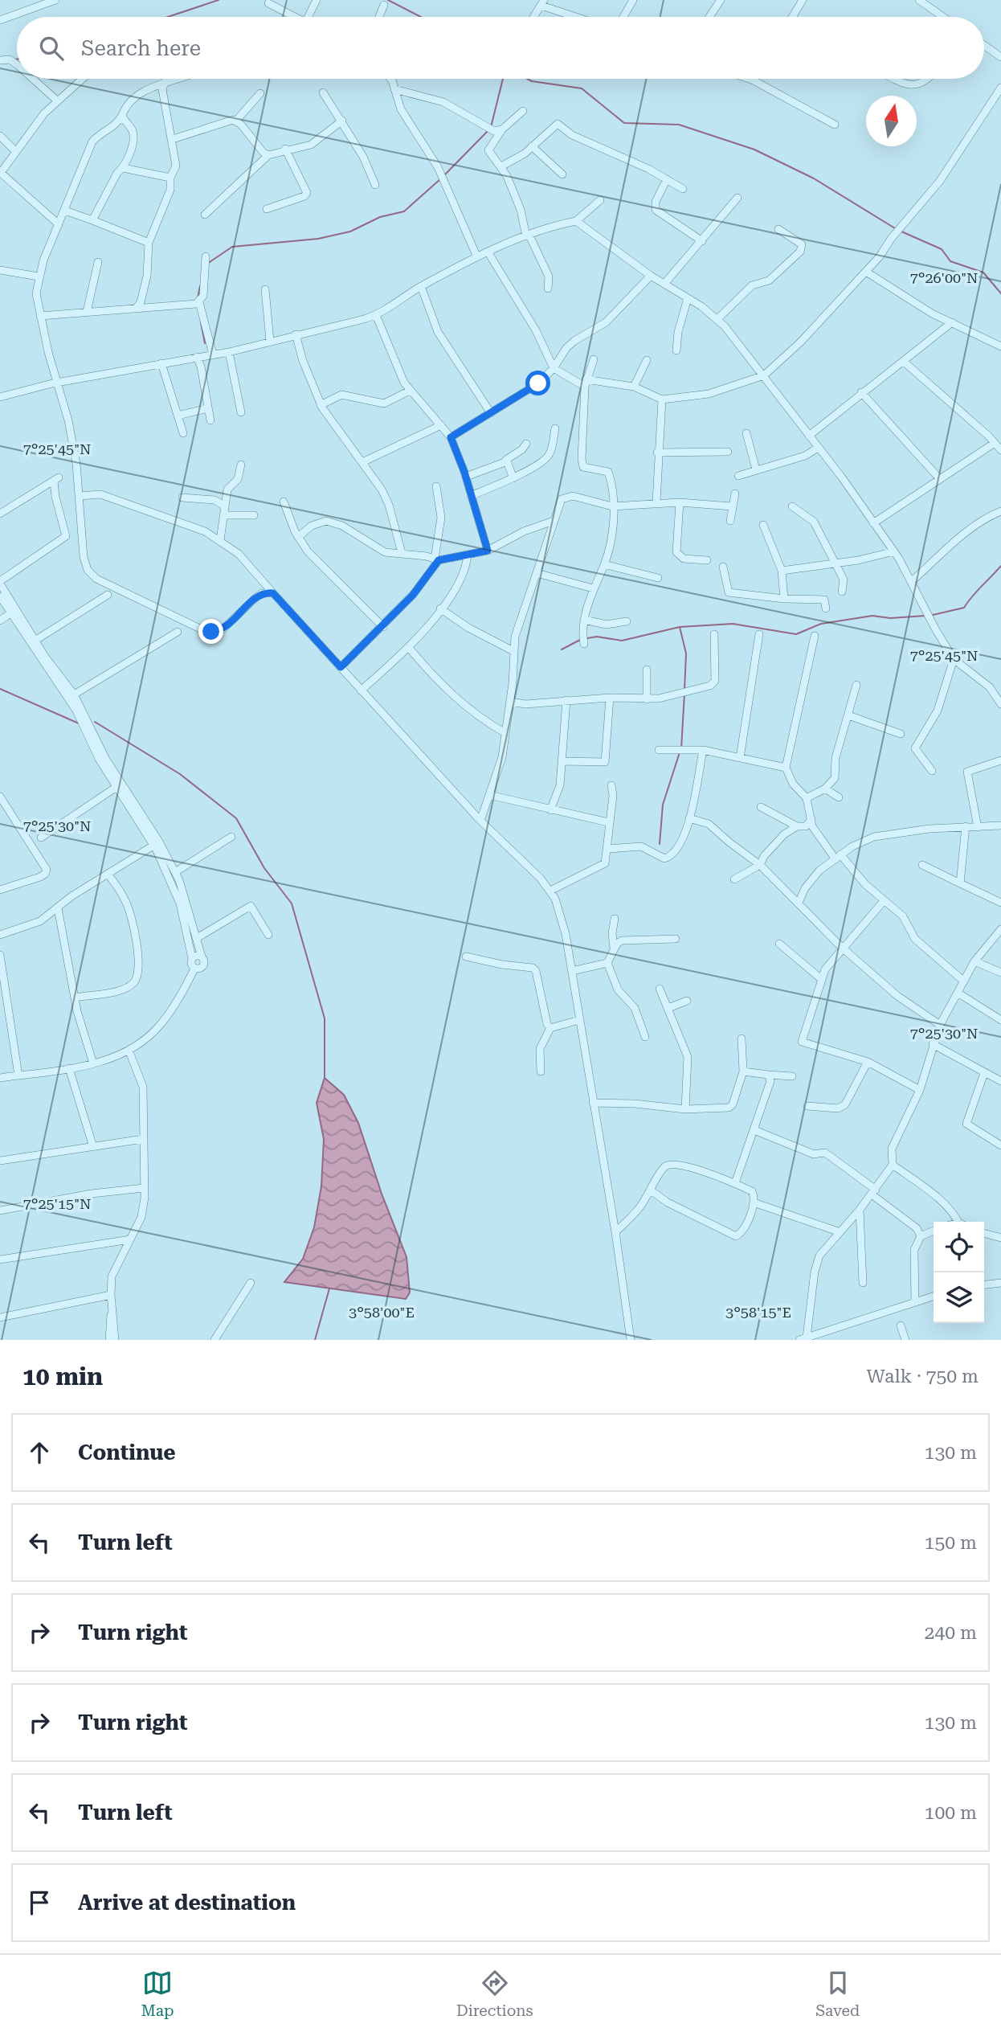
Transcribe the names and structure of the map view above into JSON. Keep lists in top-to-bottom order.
{
  "north": "top",
  "page": {
    "search": "Search here",
    "heading": ["10 min", "Walk · 750 m"],
    "list": [
      ["Continue", "130 m"],
      ["Turn left", "150 m"],
      ["Turn right", "240 m"],
      ["Turn right", "130 m"],
      ["Turn left", "100 m"],
      "Arrive at destination"
    ],
    "nav": ["Map", "Directions", "Saved"]
  },
  "coordinates": [
    "7°26'00\"N",
    "7°25'45\"N",
    "7°25'30\"N",
    "7°25'15\"N",
    "3°58'00\"E",
    "3°58'15\"E"
  ]
}
